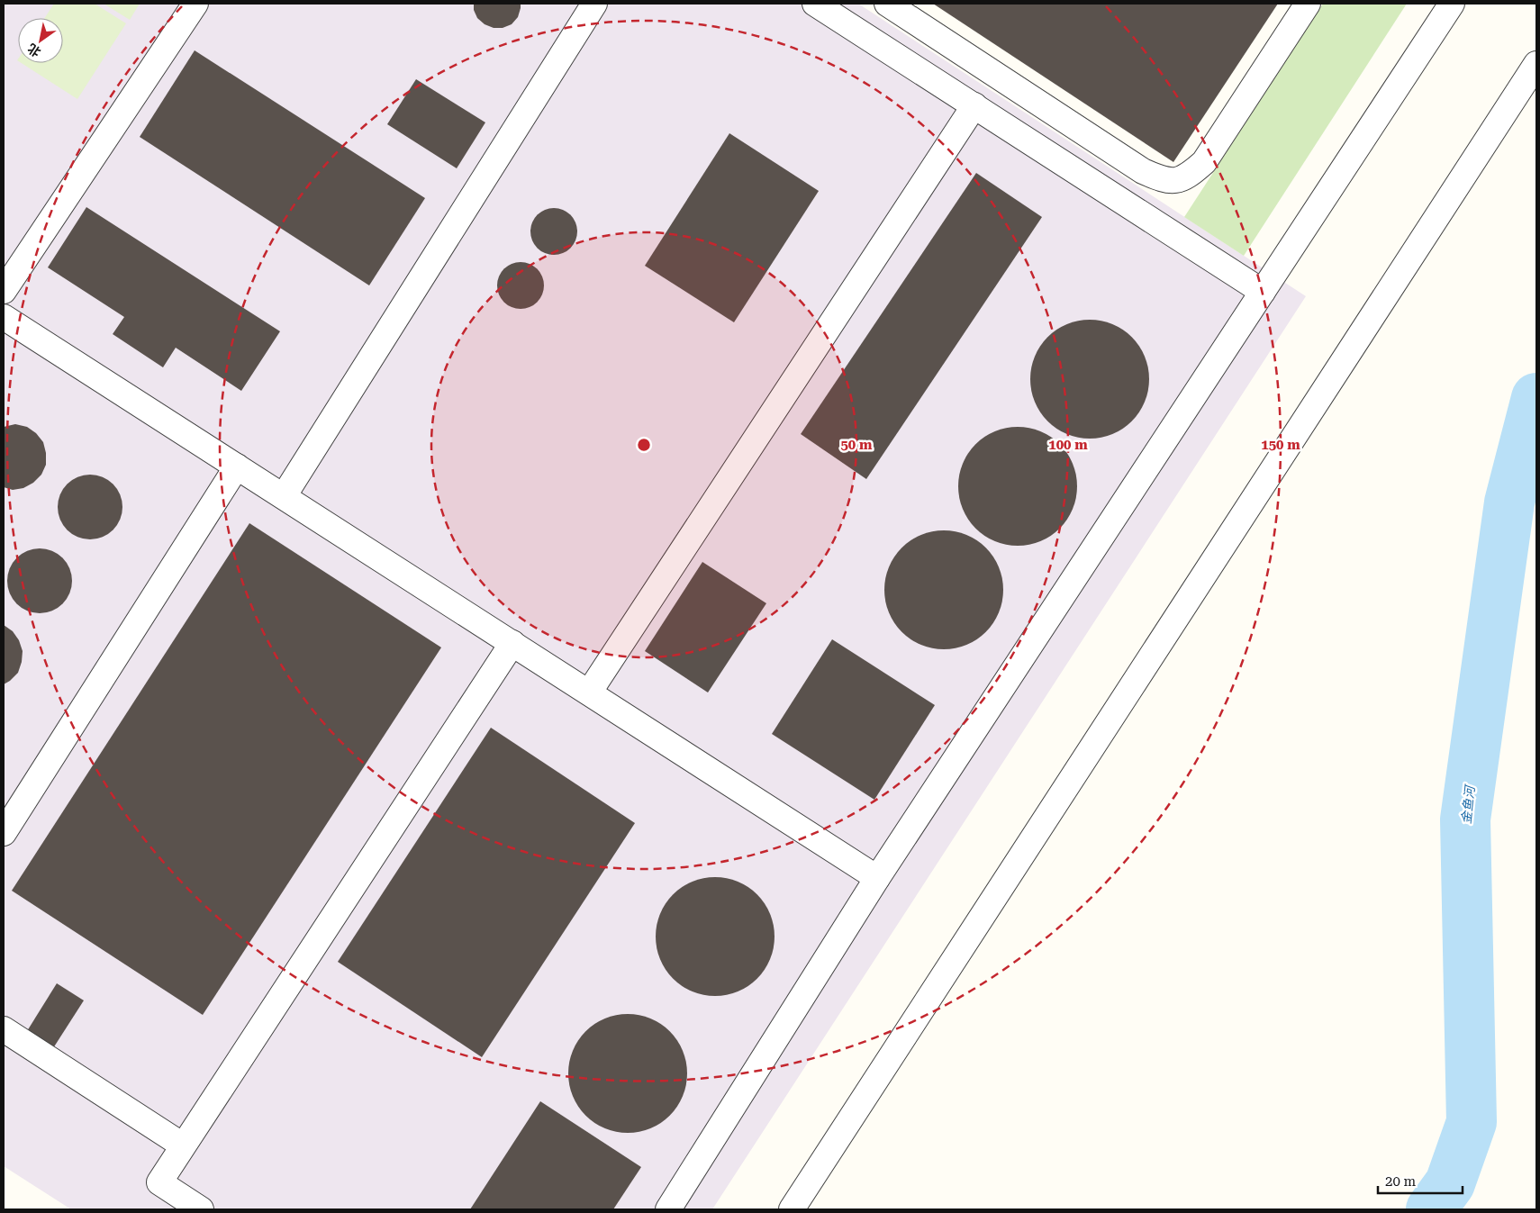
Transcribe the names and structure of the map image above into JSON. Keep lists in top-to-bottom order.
{
  "water": ["金鱼河"],
  "scale_bar": "20 m",
  "north": "bottom left",
  "rings": ["50 m", "100 m", "150 m"]
}
